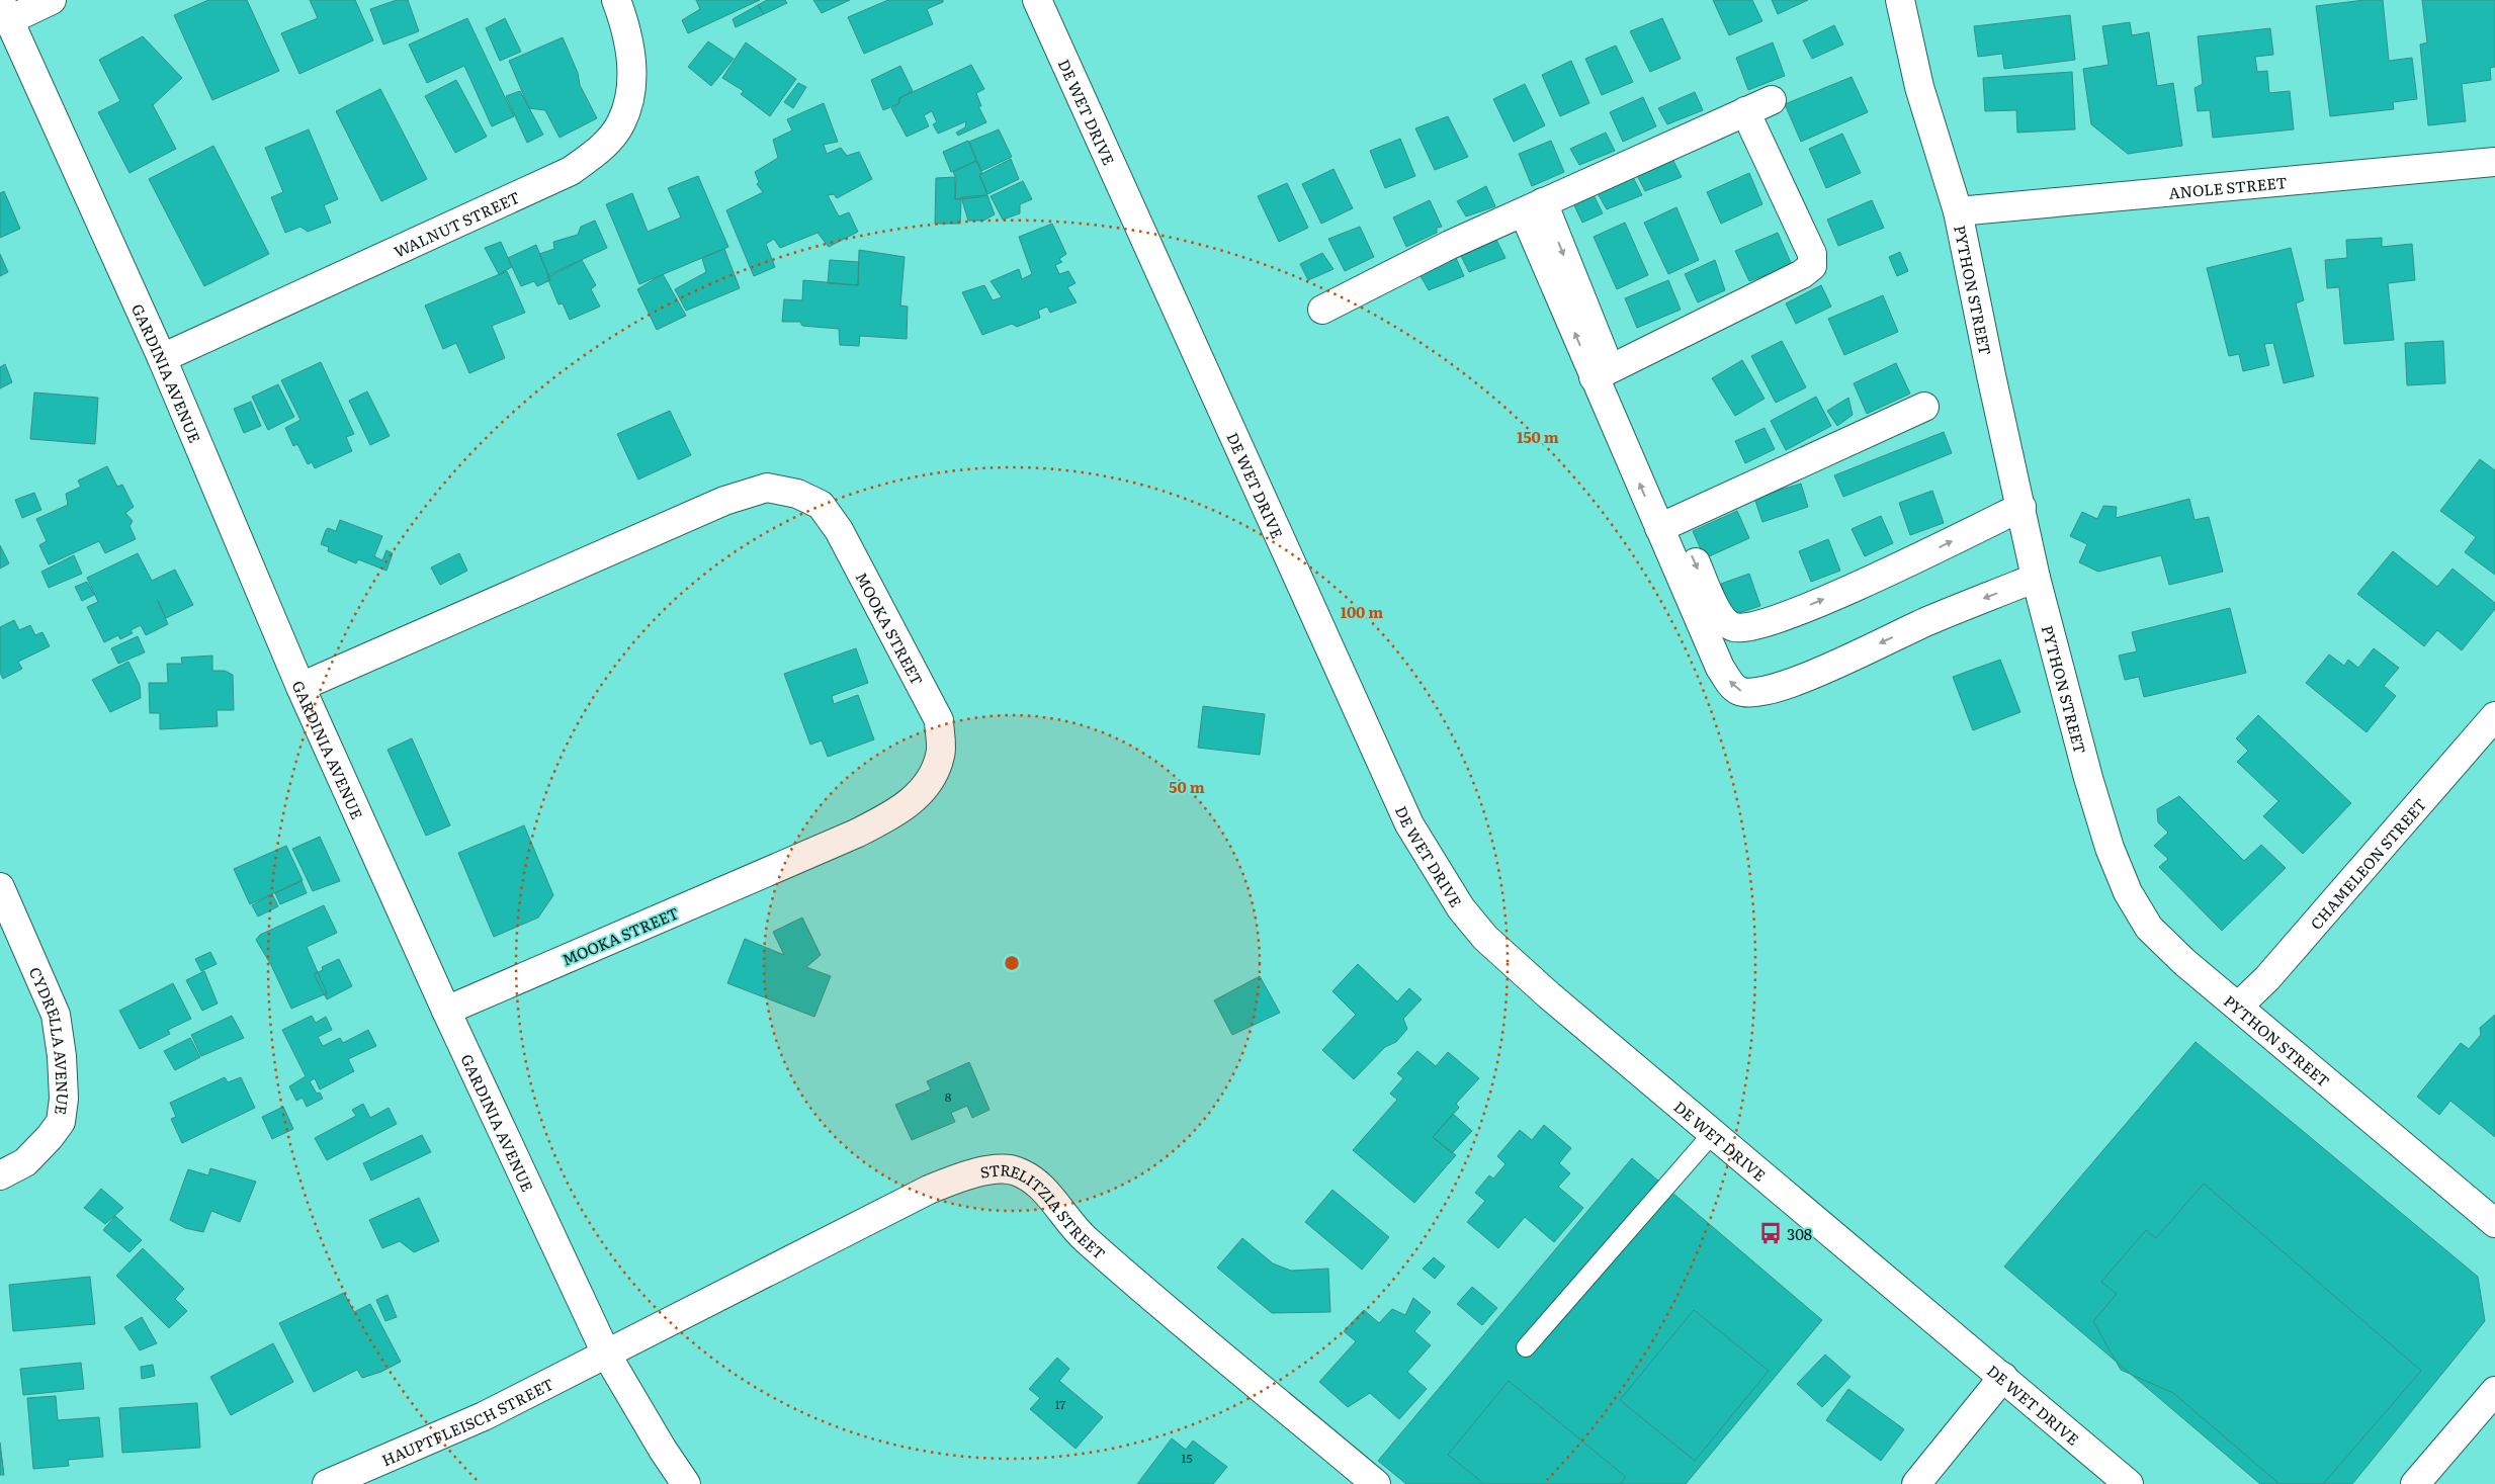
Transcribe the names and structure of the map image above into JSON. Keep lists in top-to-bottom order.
{
  "streets": {
    "street": [
      "DE WET DRIVE",
      "ANOLE STREET",
      "WALNUT STREET",
      "PYTHON STREET",
      "GARDINIA AVENUE",
      "MOOKA STREET",
      "CHAMELEON STREET",
      "CYDRELLA AVENUE",
      "STRELITZIA STREET",
      "HAUPTFLEISCH STREET"
    ]
  },
  "crossings": [
    ["ANOLE STREET", "PYTHON STREET"],
    ["WALNUT STREET", "GARDINIA AVENUE"],
    ["PYTHON STREET", "CHAMELEON STREET"],
    ["GARDINIA AVENUE", "MOOKA STREET"],
    ["GARDINIA AVENUE", "STRELITZIA STREET"],
    ["GARDINIA AVENUE", "HAUPTFLEISCH STREET"],
    ["STRELITZIA STREET", "HAUPTFLEISCH STREET"]
  ],
  "places": {
    "bus stop": ["308"]
  },
  "house_numbers": ["8", "17", "15"],
  "rings": ["150 m", "100 m", "50 m"]
}
